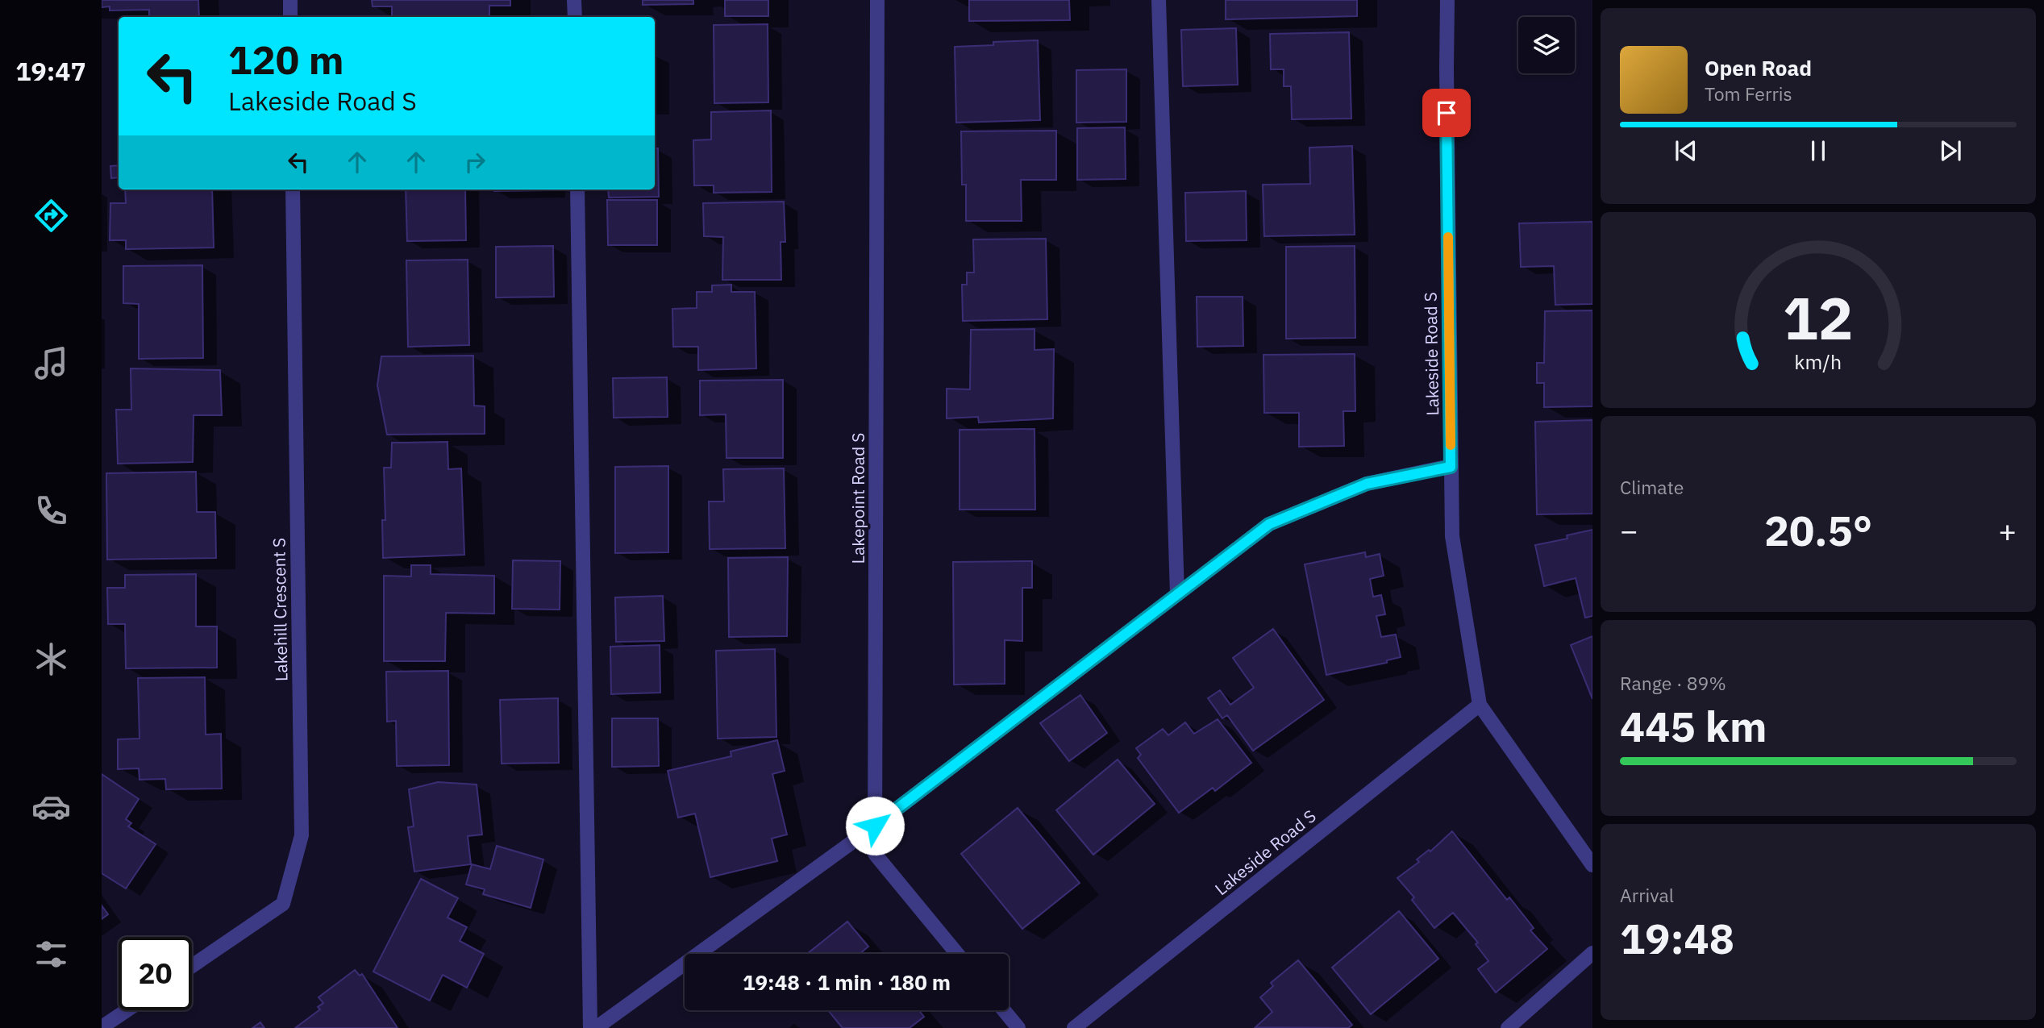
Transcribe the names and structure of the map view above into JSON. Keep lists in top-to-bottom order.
{
  "streets": {
    "street": ["Lakeside Road S", "Lakepoint Road S", "Lakehill Crescent S"]
  },
  "page": {
    "tabs": "19:47",
    "turn": ["120 m", "Lakeside Road S"],
    "song": ["Open Road", "Tom Ferris"],
    "tile": [
      "Climate",
      ["Range · 89%", "445 km"],
      ["Arrival", "19:48"]
    ],
    "heat": ["−", "20.5°", "+"],
    "limit": "20",
    "trip": "19:48 · 1 min · 180 m",
    "gauge": ["12", "km/h"]
  }
}
